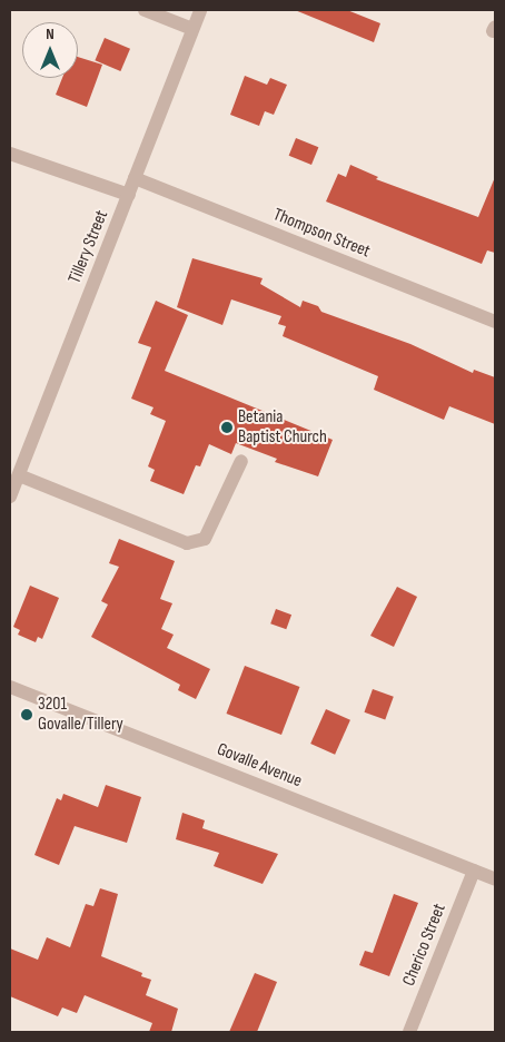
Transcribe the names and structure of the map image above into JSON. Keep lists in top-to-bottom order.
{
  "streets": {
    "street": [
      "Thompson Street",
      "Tillery Street",
      "Govalle Avenue",
      "Cherico Street"
    ]
  },
  "crossings": [
    ["Thompson Street", "Tillery Street"],
    ["Govalle Avenue", "Cherico Street"]
  ],
  "places": ["Betania Baptist Church", "3201 Govalle/Tillery"],
  "north": "top"
}
